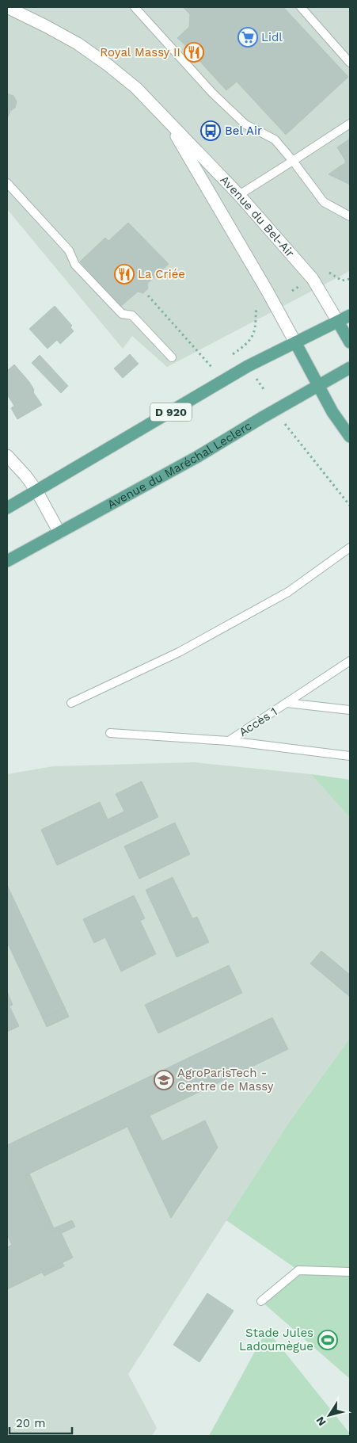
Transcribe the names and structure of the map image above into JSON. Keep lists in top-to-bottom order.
{
  "streets": {
    "main road": ["D 920", "Avenue du Maréchal Leclerc"],
    "street": ["Avenue du Bel-Air"],
    "lane": ["Accès 1"]
  },
  "crossings": [
    ["Avenue du Bel-Air", "D 920"]
  ],
  "places": {
    "supermarket": ["Lidl"],
    "restaurant": ["Royal Massy II", "La Criée"],
    "bus stop": ["Bel Air"],
    "school or university": ["AgroParisTech - Centre de Massy"],
    "sports": ["Stade Jules Ladoumègue"]
  },
  "scale_bar": "20 m",
  "north": "bottom left"
}
